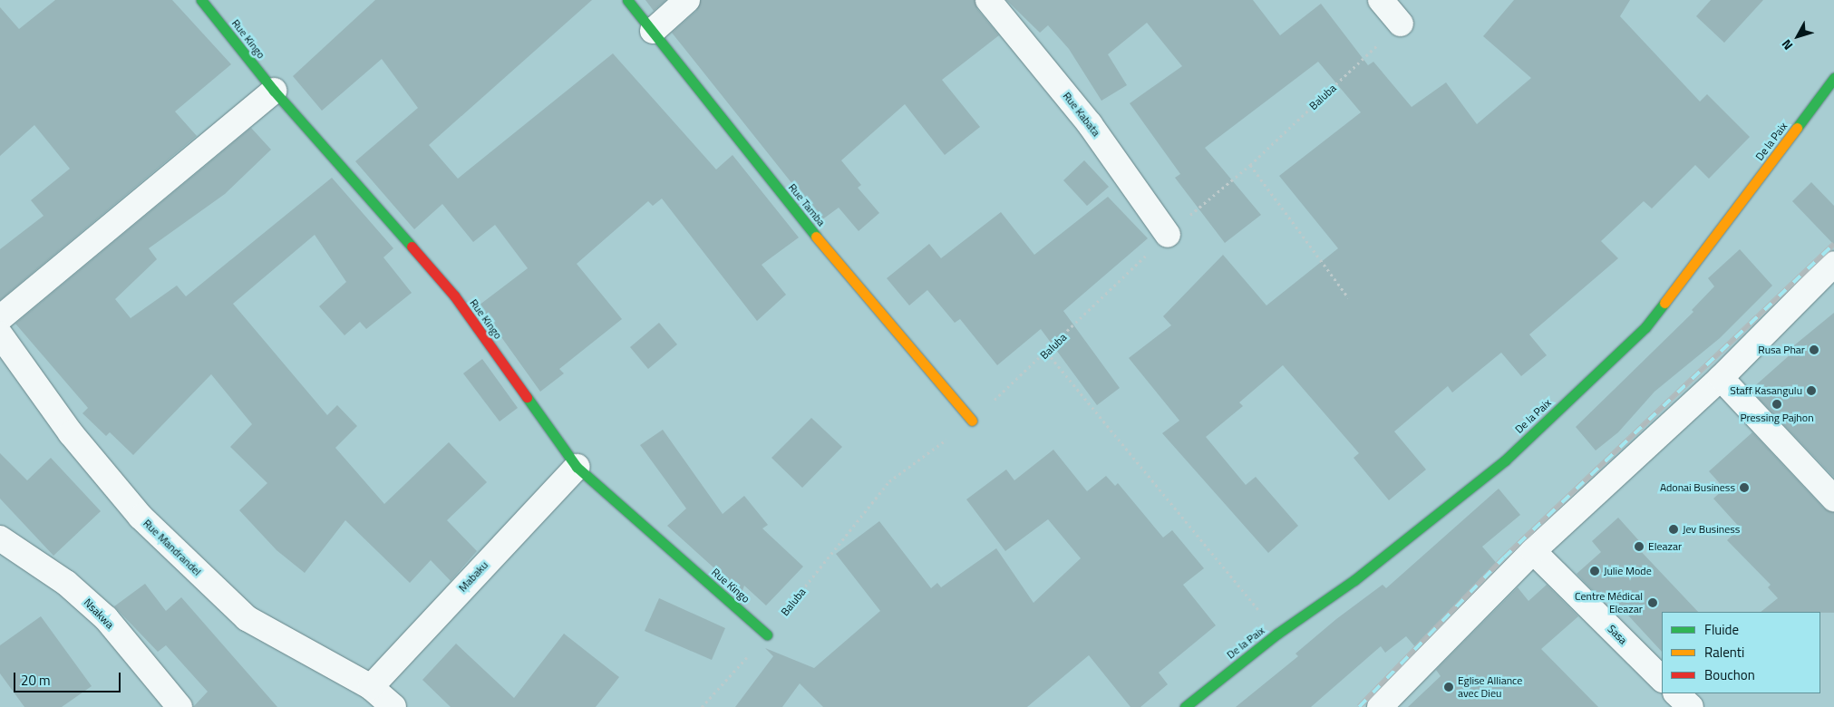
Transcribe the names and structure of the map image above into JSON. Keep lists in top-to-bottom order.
{
  "streets": {
    "street": [
      "Rue Kingo",
      "Rue Kabata",
      "De la Paix",
      "Rue Tamba",
      "Rue Mandrandel",
      "Mabaku",
      "Nsakwa",
      "Sasa"
    ],
    "path": ["Baluba"]
  },
  "crossings": [
    ["Rue Kingo", "Baluba"],
    ["Rue Kingo", "Mabaku"],
    ["Baluba", "Rue Kabata"],
    ["Baluba", "Rue Tamba"],
    ["Rue Mandrandel", "Mabaku"]
  ],
  "places": [
    "Rusa Phar",
    "Staff Kasangulu",
    "Pressing Pajhon",
    "Adonai Business",
    "Jev Business",
    "Eleazar",
    "Julie Mode",
    "Centre Médical Eleazar",
    "Eglise Alliance avec Dieu"
  ],
  "legend": ["Fluide", "Ralenti", "Bouchon"],
  "scale_bar": "20 m",
  "north": "bottom left"
}
